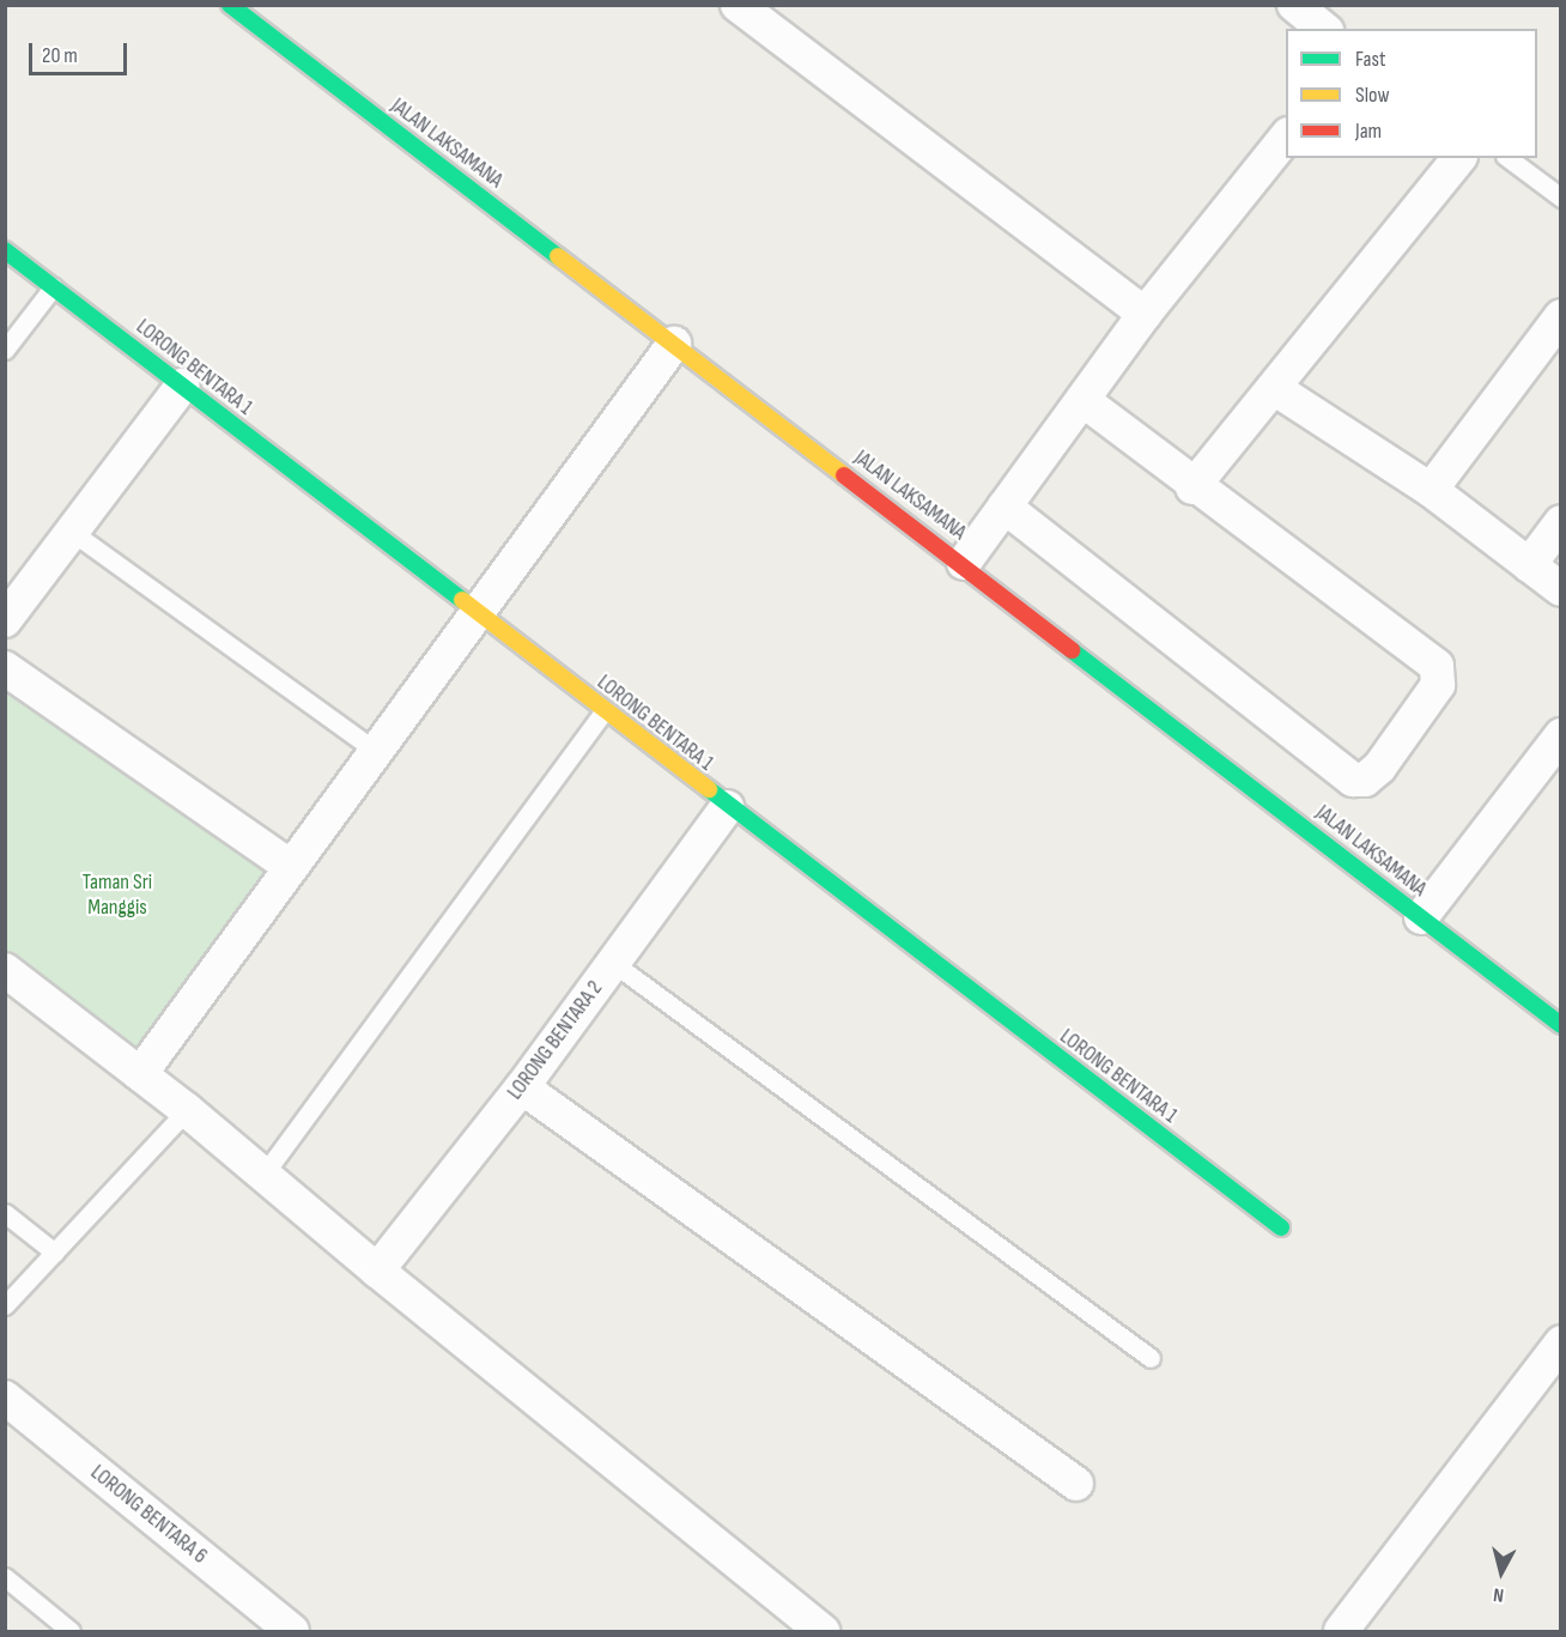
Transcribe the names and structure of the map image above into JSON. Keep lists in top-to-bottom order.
{
  "streets": {
    "street": [
      "JALAN LAKSAMANA",
      "LORONG BENTARA 1",
      "LORONG BENTARA 2",
      "LORONG BENTARA 6"
    ]
  },
  "crossings": [
    ["LORONG BENTARA 1", "LORONG BENTARA 2"]
  ],
  "parks": ["Taman Sri Manggis"],
  "legend": ["Fast", "Slow", "Jam"],
  "scale_bar": "20 m",
  "north": "bottom"
}
